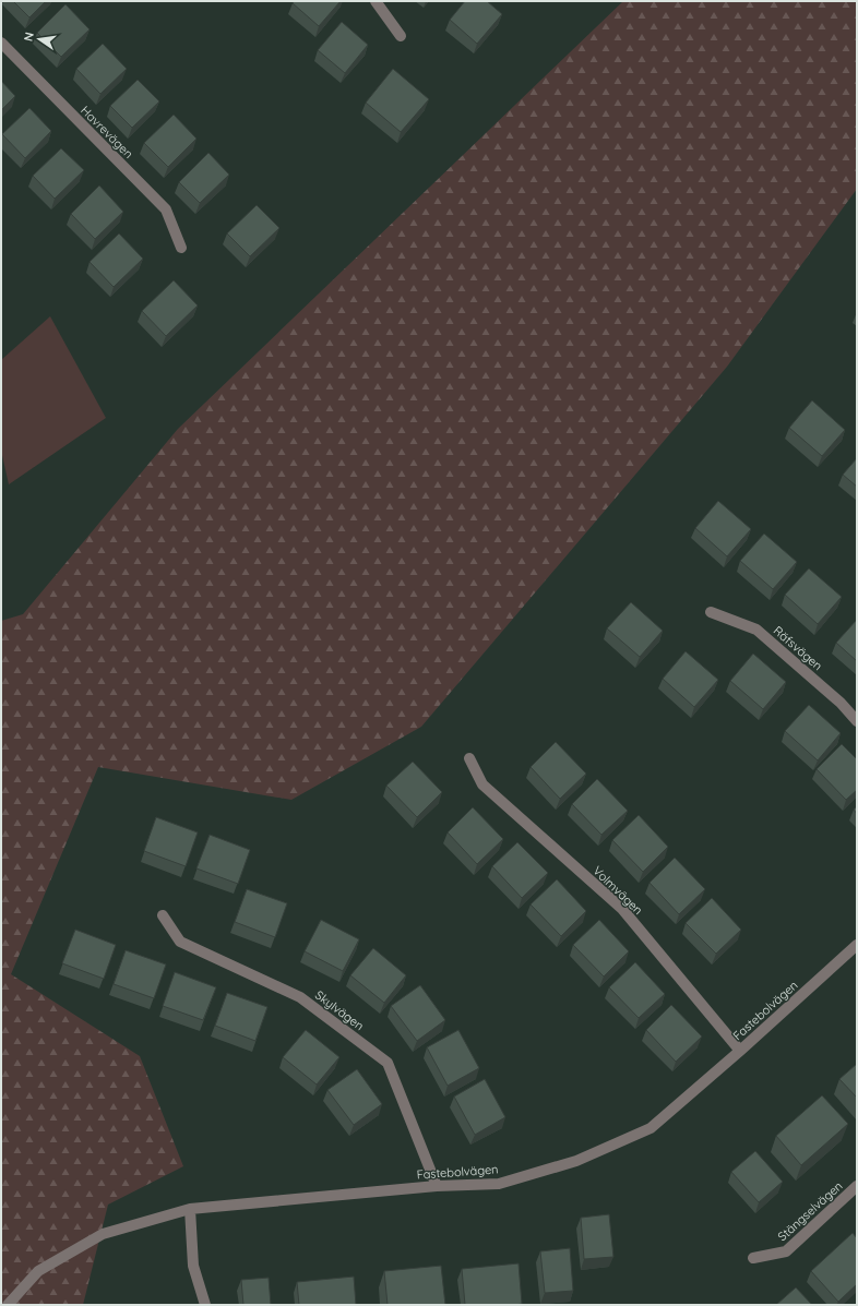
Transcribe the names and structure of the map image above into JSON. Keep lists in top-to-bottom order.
{
  "streets": {
    "street": [
      "Havrevägen",
      "Räfsvägen",
      "Volmvägen",
      "Skylvägen",
      "Fastebolvägen",
      "Stängselvägen"
    ]
  },
  "crossings": [
    ["Volmvägen", "Fastebolvägen"],
    ["Skylvägen", "Fastebolvägen"]
  ],
  "north": "left"
}
